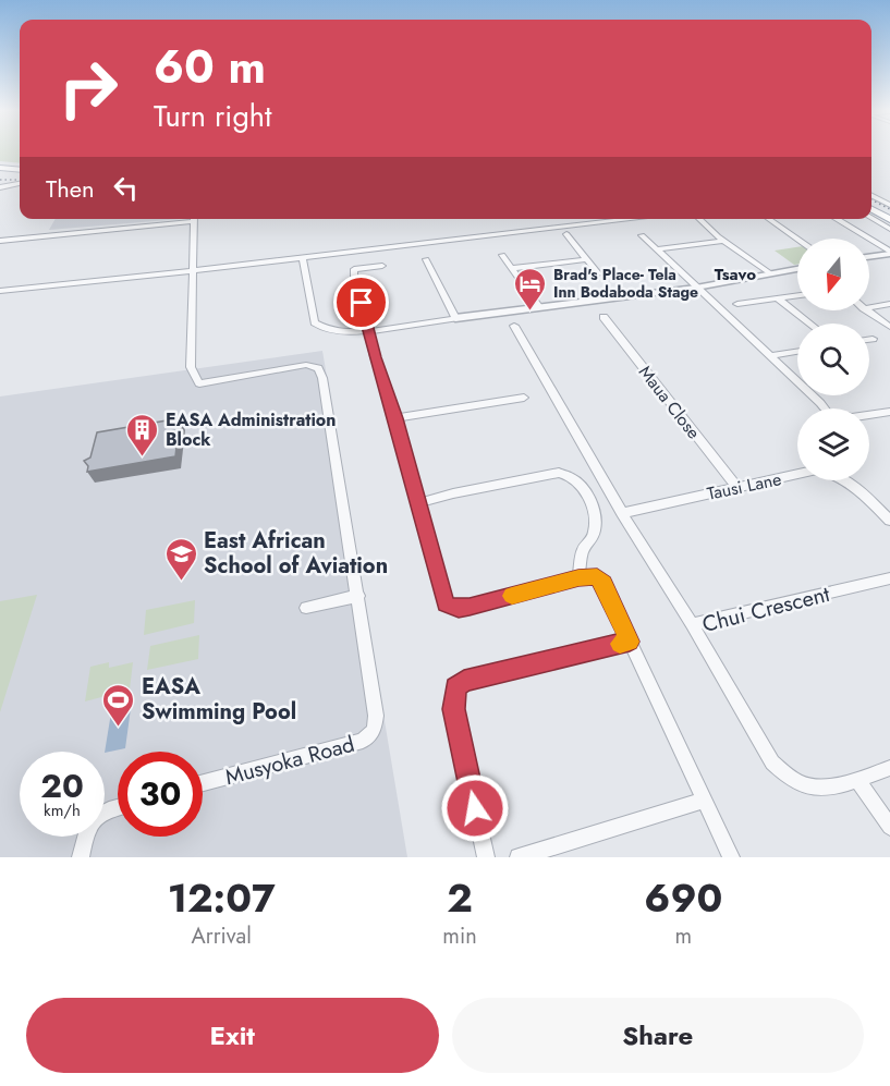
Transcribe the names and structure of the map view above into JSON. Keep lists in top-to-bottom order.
{
  "streets": {
    "street": [
      "Maua Close",
      "Tausi Lane",
      "Chui Crescent",
      "Musyoka Road"
    ]
  },
  "crossings": [
    ["Maua Close", "Tausi Lane"]
  ],
  "districts": ["Tsavo"],
  "places": {
    "hotel": ["Brad's Place- Tela Inn Bodaboda Stage"],
    "building": ["EASA Administration Block"],
    "school or university": ["East African School of Aviation"],
    "sports": ["EASA Swimming Pool"]
  },
  "north": "bottom",
  "page": {
    "turn": ["60 m", "Turn right"],
    "then": "Then",
    "speed": "20 km/h",
    "limit": "30",
    "eta": [
      "12:07",
      "Arrival",
      "2",
      "min",
      "690",
      "m"
    ],
    "buttons": ["Exit", "Share"]
  }
}
